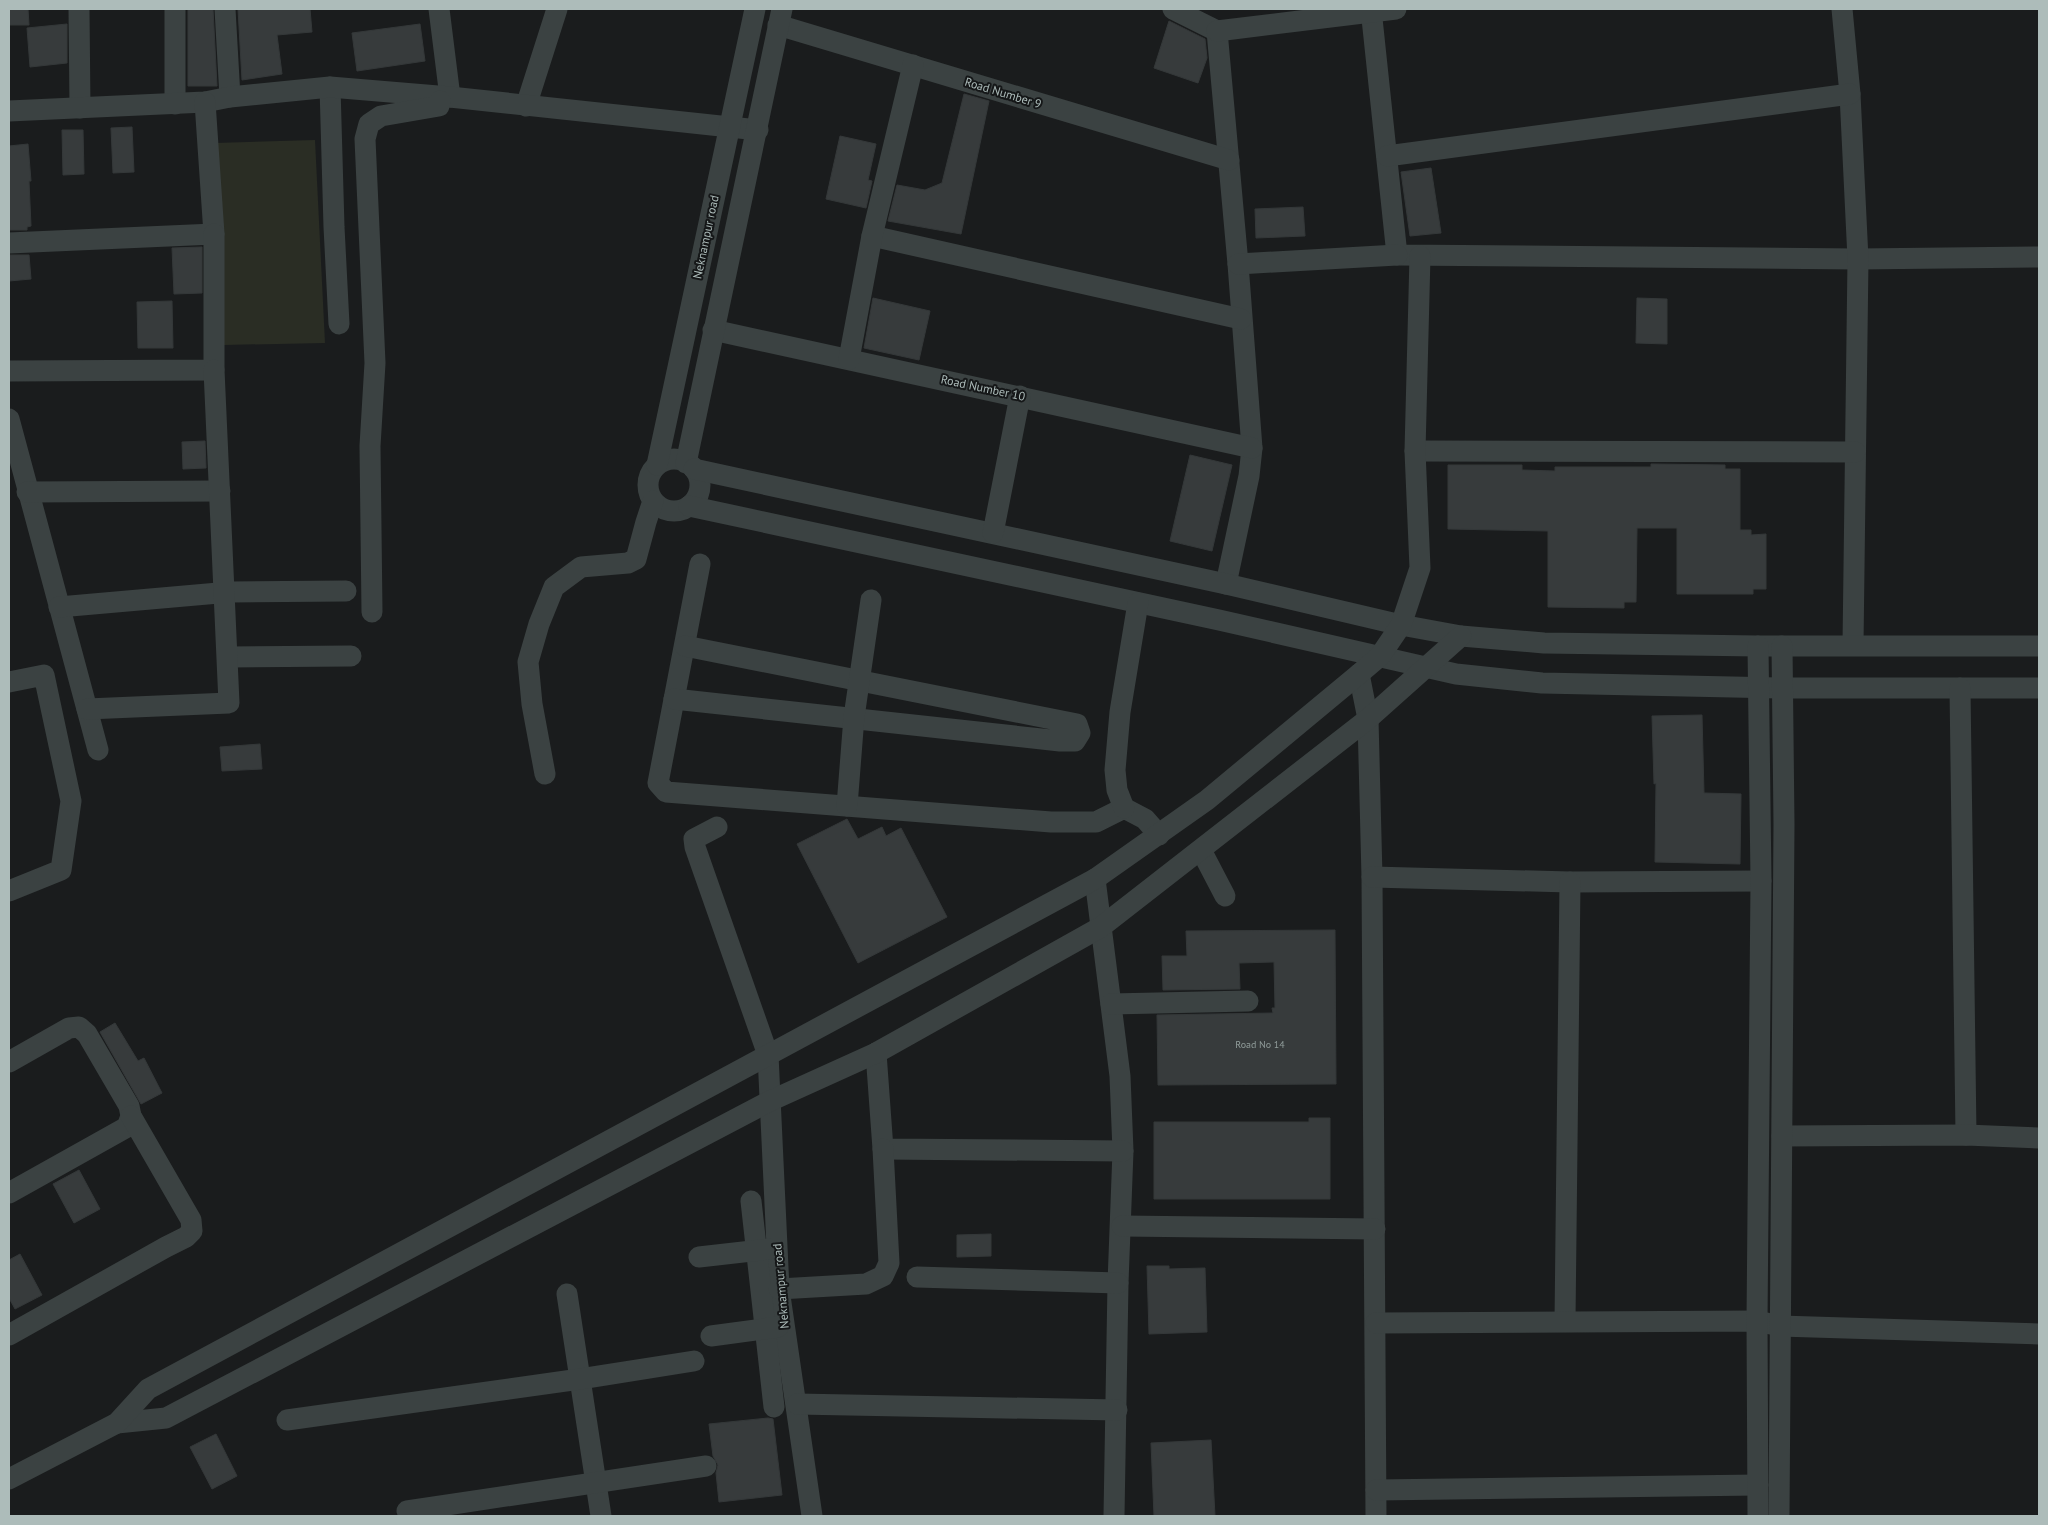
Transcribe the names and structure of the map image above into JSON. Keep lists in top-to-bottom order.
{
  "streets": {
    "street": ["Road Number 9", "Neknampur road", "Road Number 10"]
  },
  "house_numbers": ["Road No 14"]
}
